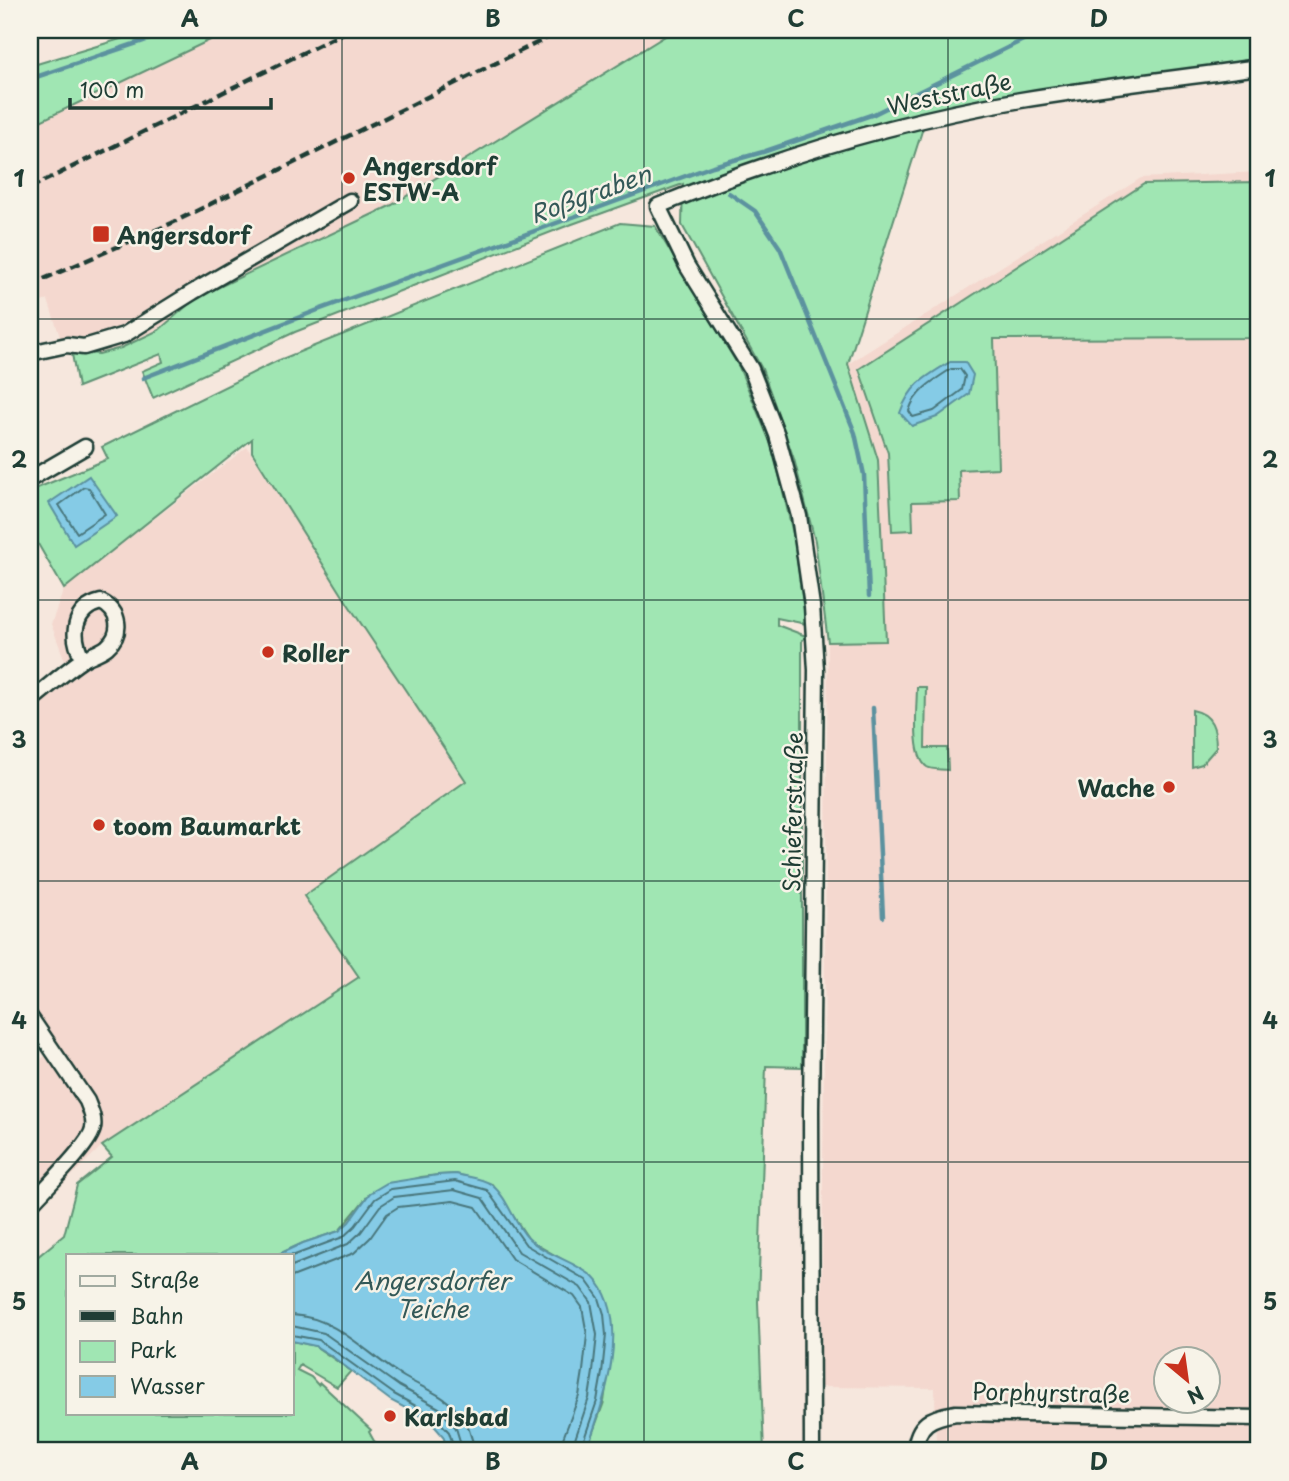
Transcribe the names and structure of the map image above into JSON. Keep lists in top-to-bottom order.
{
  "streets": {
    "street": ["Weststraße", "Schieferstraße", "Porphyrstraße"]
  },
  "crossings": [
    ["Weststraße", "Schieferstraße"]
  ],
  "water": ["Roßgraben", "Angersdorfer Teiche"],
  "places": {
    "other": [
      "Angersdorf ESTW-A",
      "Roller",
      "Wache",
      "toom Baumarkt",
      "Karlsbad"
    ],
    "transit": ["Angersdorf"]
  },
  "legend": [
    "Straße",
    "Bahn",
    "Park",
    "Wasser"
  ],
  "scale_bar": "100 m",
  "north": "bottom right",
  "grid": {
    "columns": [
      "A",
      "B",
      "C",
      "D"
    ],
    "rows": [
      "1",
      "2",
      "3",
      "4",
      "5"
    ]
  }
}
